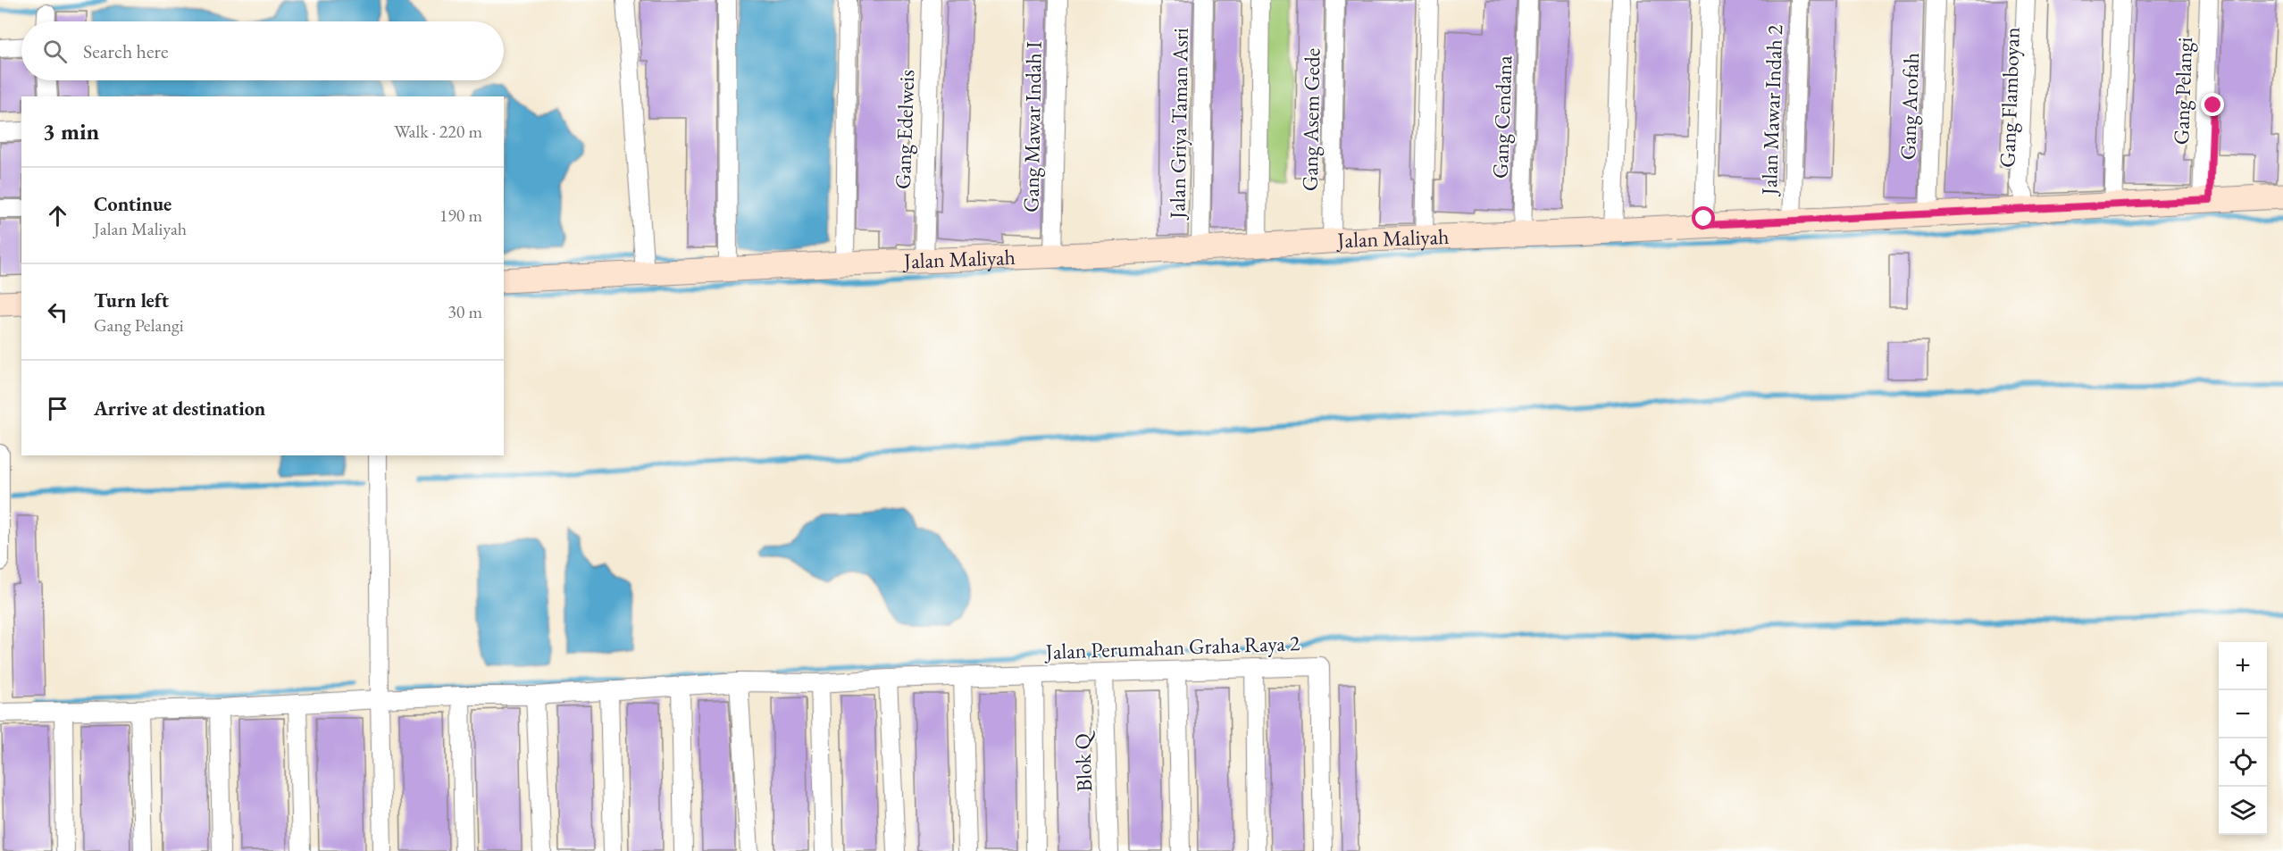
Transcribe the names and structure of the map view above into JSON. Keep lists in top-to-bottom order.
{
  "streets": {
    "street": [
      "Gang Pelangi",
      "Gang Flamboyan",
      "Gang Arofah",
      "Jalan Mawar Indah 2",
      "Gang Cendana",
      "Gang Asem Gede",
      "Jalan Griya Taman Asri",
      "Gang Mawar Indah I",
      "Gang Edelweis",
      "Jalan Maliyah",
      "Jalan Perumahan Graha Raya 2",
      "Blok Q"
    ]
  },
  "crossings": [
    ["Gang Pelangi", "Jalan Maliyah"],
    ["Gang Flamboyan", "Jalan Maliyah"],
    ["Gang Arofah", "Jalan Maliyah"],
    ["Jalan Mawar Indah 2", "Jalan Maliyah"],
    ["Gang Cendana", "Jalan Maliyah"],
    ["Gang Asem Gede", "Jalan Maliyah"],
    ["Jalan Griya Taman Asri", "Jalan Maliyah"],
    ["Gang Mawar Indah I", "Jalan Maliyah"],
    ["Gang Edelweis", "Jalan Maliyah"],
    ["Jalan Perumahan Graha Raya 2", "Blok Q"]
  ],
  "page": {
    "search": "Search here",
    "heading": ["3 min", "Walk · 220 m"],
    "list": [
      ["Continue", "Jalan Maliyah", "190 m"],
      ["Turn left", "Gang Pelangi", "30 m"],
      "Arrive at destination"
    ],
    "map_buttons": ["+", "−"]
  }
}
